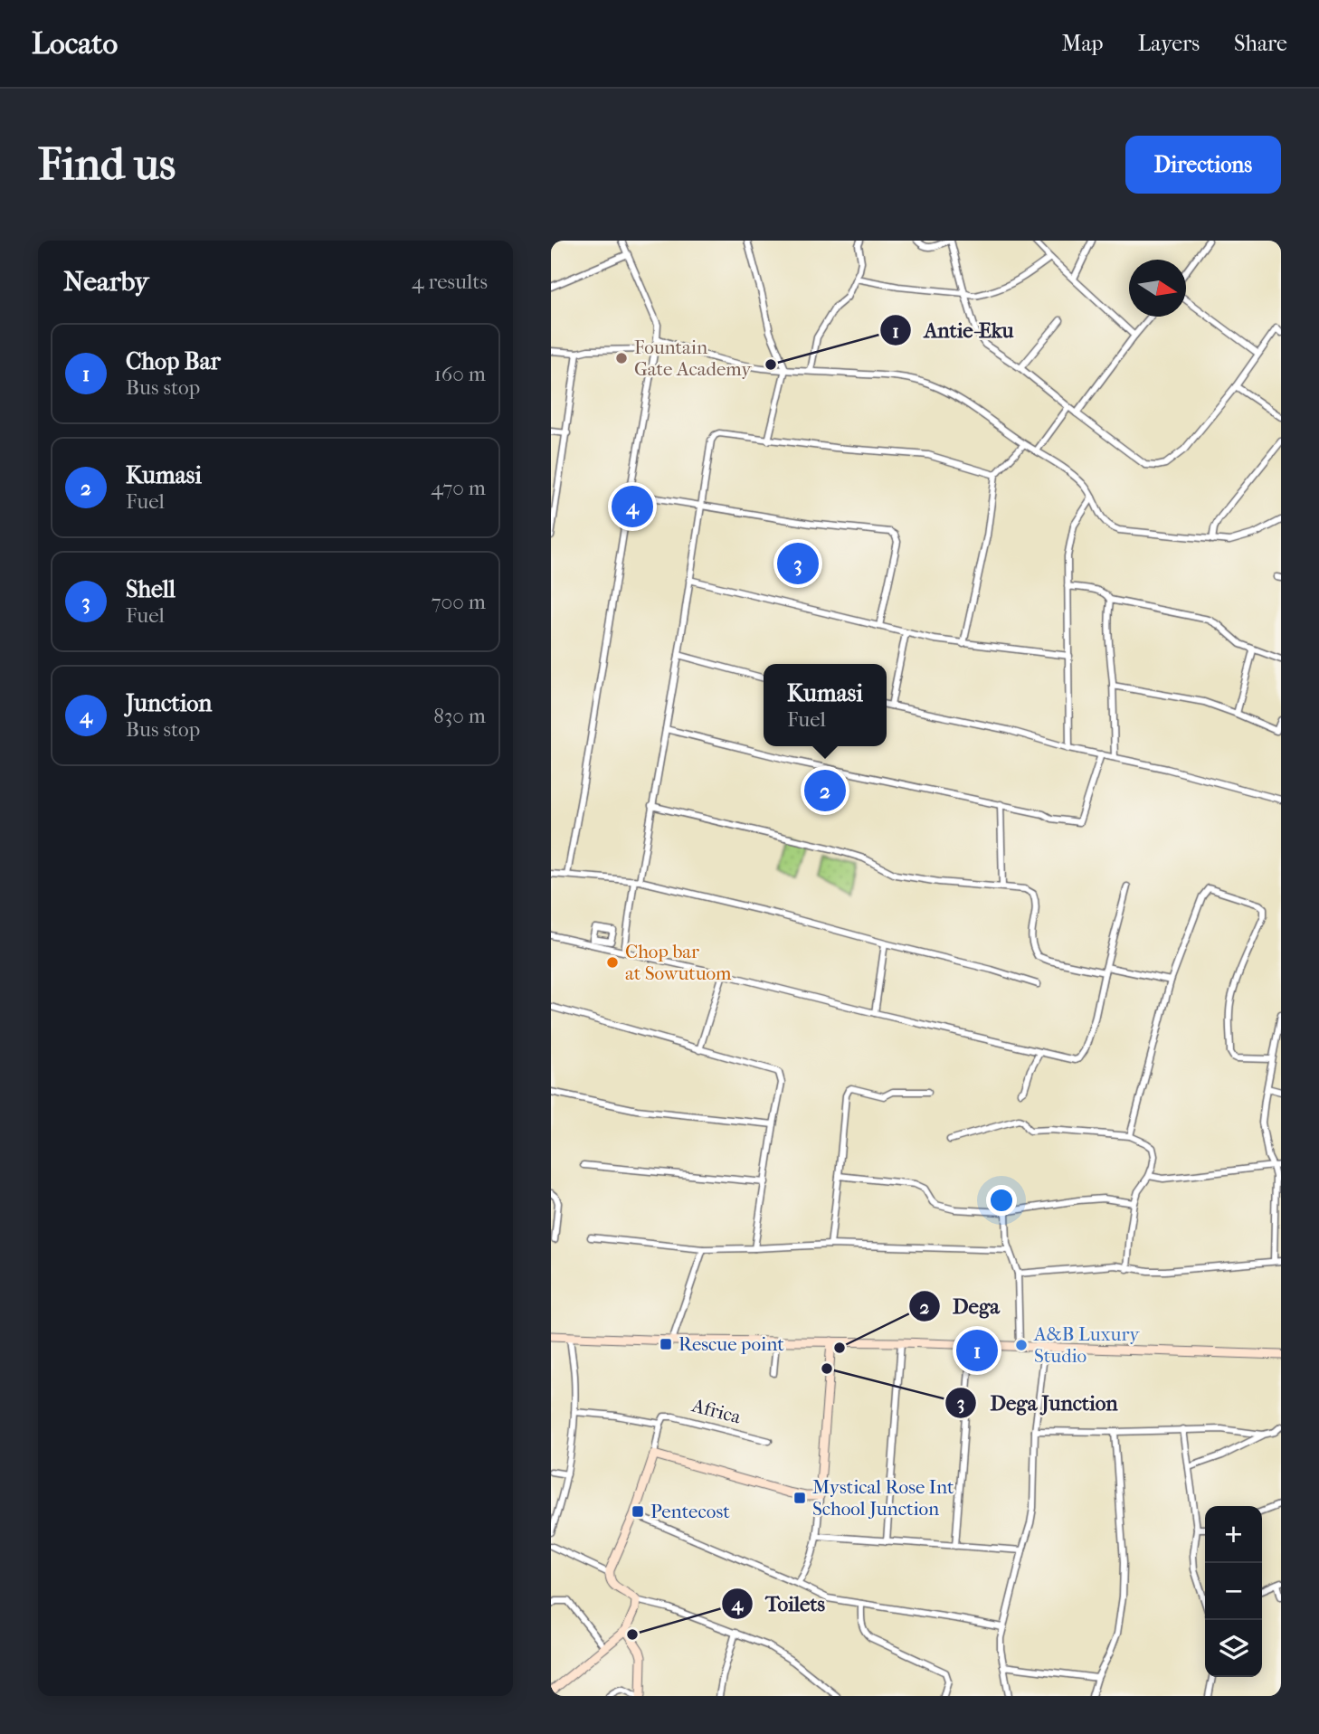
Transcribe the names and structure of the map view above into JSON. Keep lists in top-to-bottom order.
{
  "streets": {
    "street": ["Africa"]
  },
  "places": {
    "other": [
      "Fountain Gate Academy",
      "Antie-Eku",
      "Chop bar at Sowutuom",
      "A&B Luxury Studio",
      "Dega",
      "Dega Junction",
      "Toilets"
    ],
    "transit": ["Rescue point", "Mystical Rose Int School Junction", "Pentecost"]
  },
  "north": "right",
  "page": {
    "header": "Locato",
    "nav": ["Map", "Layers", "Share"],
    "buttons": "Directions",
    "title": "Find us",
    "heading": ["Nearby", "4 results"],
    "list": [
      {
        "mark": "1",
        "name": "Chop Bar",
        "note": "Bus stop",
        "value": "160 m"
      },
      {
        "mark": "2",
        "name": "Kumasi",
        "note": "Fuel",
        "value": "470 m"
      },
      {
        "mark": "3",
        "name": "Shell",
        "note": "Fuel",
        "value": "700 m"
      },
      {
        "mark": "4",
        "name": "Junction",
        "note": "Bus stop",
        "value": "830 m"
      }
    ],
    "pins": [
      "4",
      "3",
      "2",
      "1"
    ],
    "popup": ["Kumasi", "Fuel"],
    "map_buttons": ["+", "−"]
  }
}
